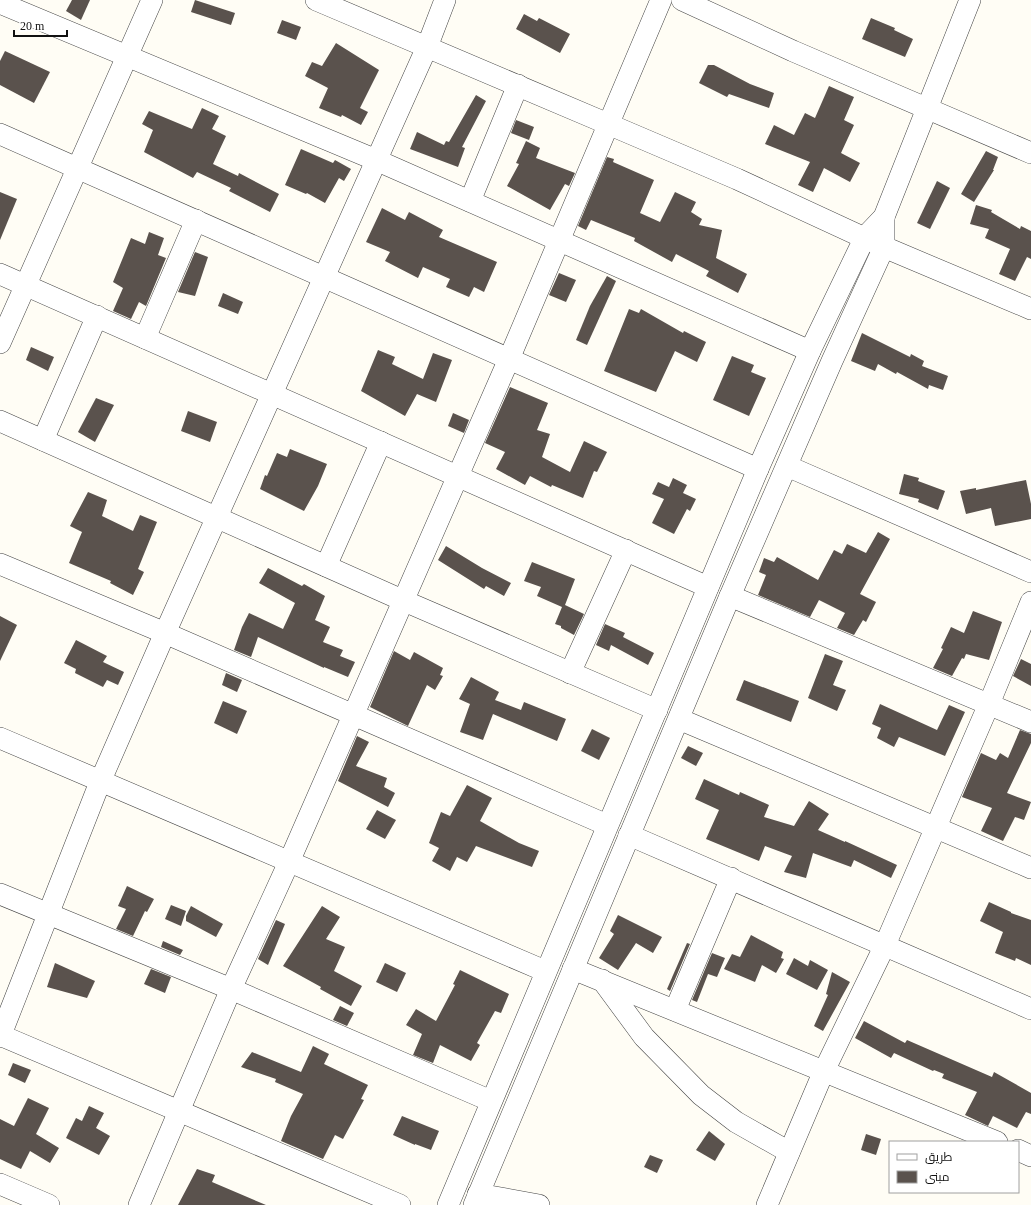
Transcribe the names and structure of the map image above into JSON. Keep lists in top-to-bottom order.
{
  "legend": ["طريق", "مبنى"],
  "scale_bar": "20 m"
}
